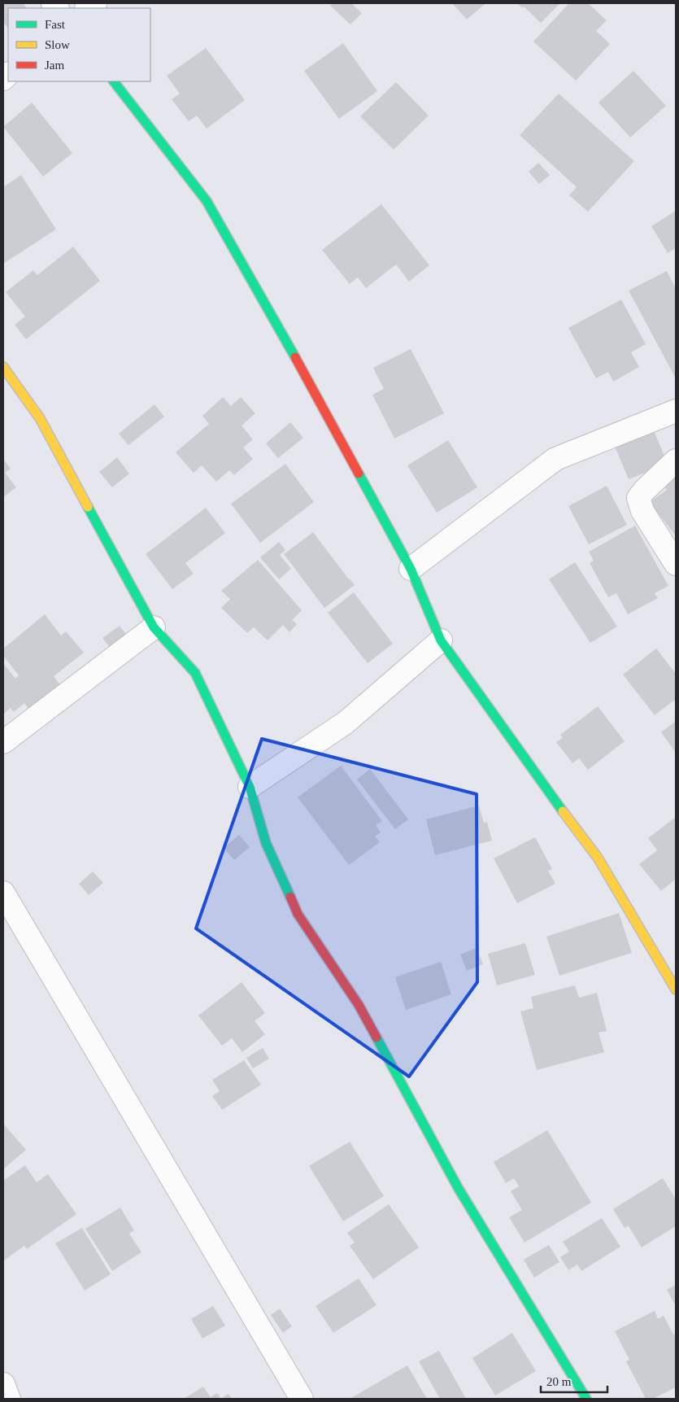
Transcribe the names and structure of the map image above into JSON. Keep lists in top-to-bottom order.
{
  "legend": ["Fast", "Slow", "Jam"],
  "scale_bar": "20 m"
}
